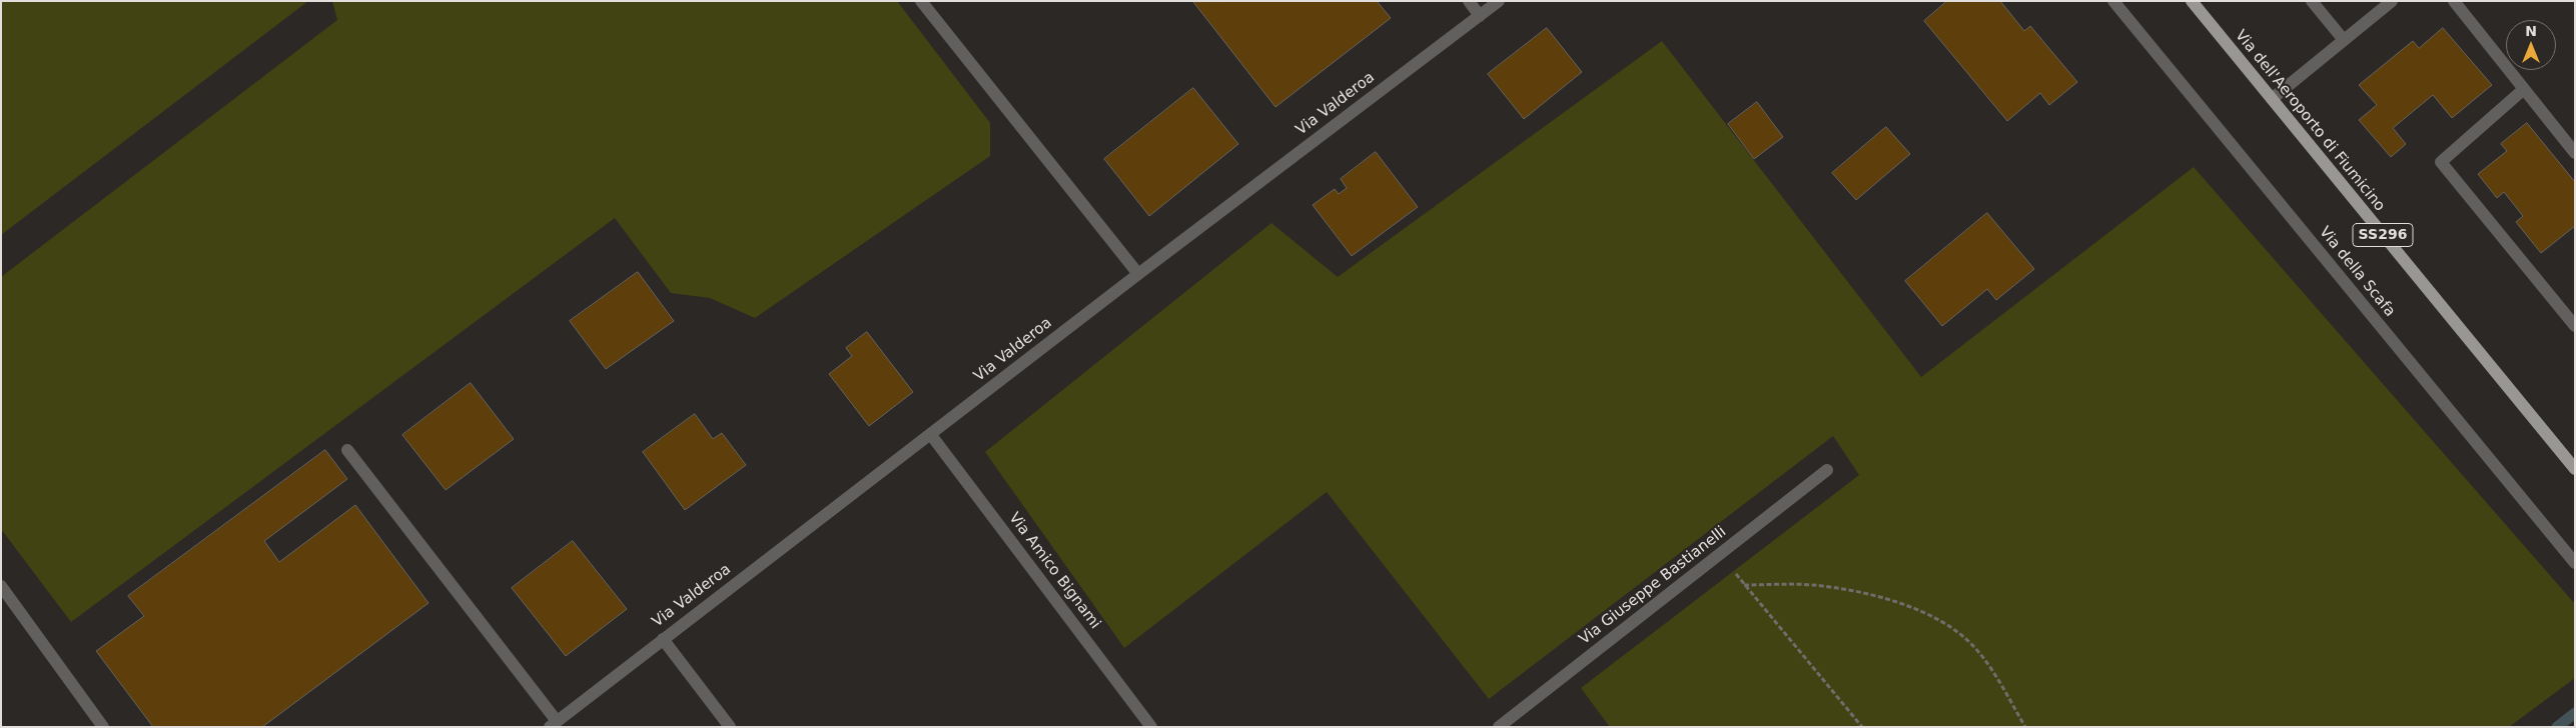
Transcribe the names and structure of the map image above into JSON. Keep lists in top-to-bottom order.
{
  "streets": {
    "main road": ["Via dell'Aeroporto di Fiumicino", "SS296"],
    "street": [
      "Via Valderoa",
      "Via della Scafa",
      "Via Amico Bignami",
      "Via Giuseppe Bastianelli"
    ]
  },
  "crossings": [
    ["Via Valderoa", "Via Amico Bignami"]
  ],
  "north": "top"
}
